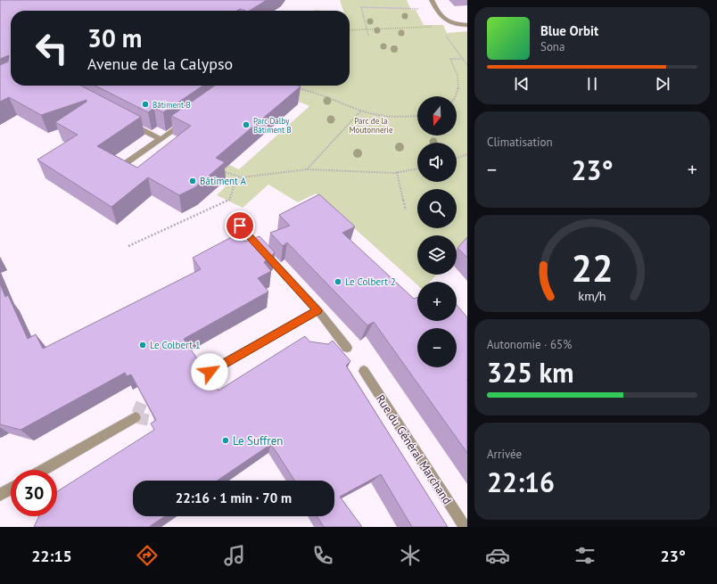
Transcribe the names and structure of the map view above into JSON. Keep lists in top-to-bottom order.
{
  "streets": {
    "street": ["Rue du Général Marchand"]
  },
  "parks": ["Parc de la Moutonnerie"],
  "places": [
    "Bâtiment B",
    "Parc Dalby Bâtiment B",
    "Bâtiment A",
    "Le Colbert 2",
    "Le Colbert 1",
    "Le Suffren"
  ],
  "north": "bottom",
  "page": {
    "turn": ["30 m", "Avenue de la Calypso"],
    "song": ["Blue Orbit", "Sona"],
    "map_buttons": ["+", "−"],
    "tile": [
      "Climatisation",
      ["Autonomie · 65%", "325 km"],
      ["Arrivée", "22:16"]
    ],
    "heat": ["−", "23°", "+"],
    "limit": "30",
    "trip": "22:16 · 1 min · 70 m",
    "tabs": ["22:15", "23°"],
    "gauge": ["22", "km/h"]
  }
}
